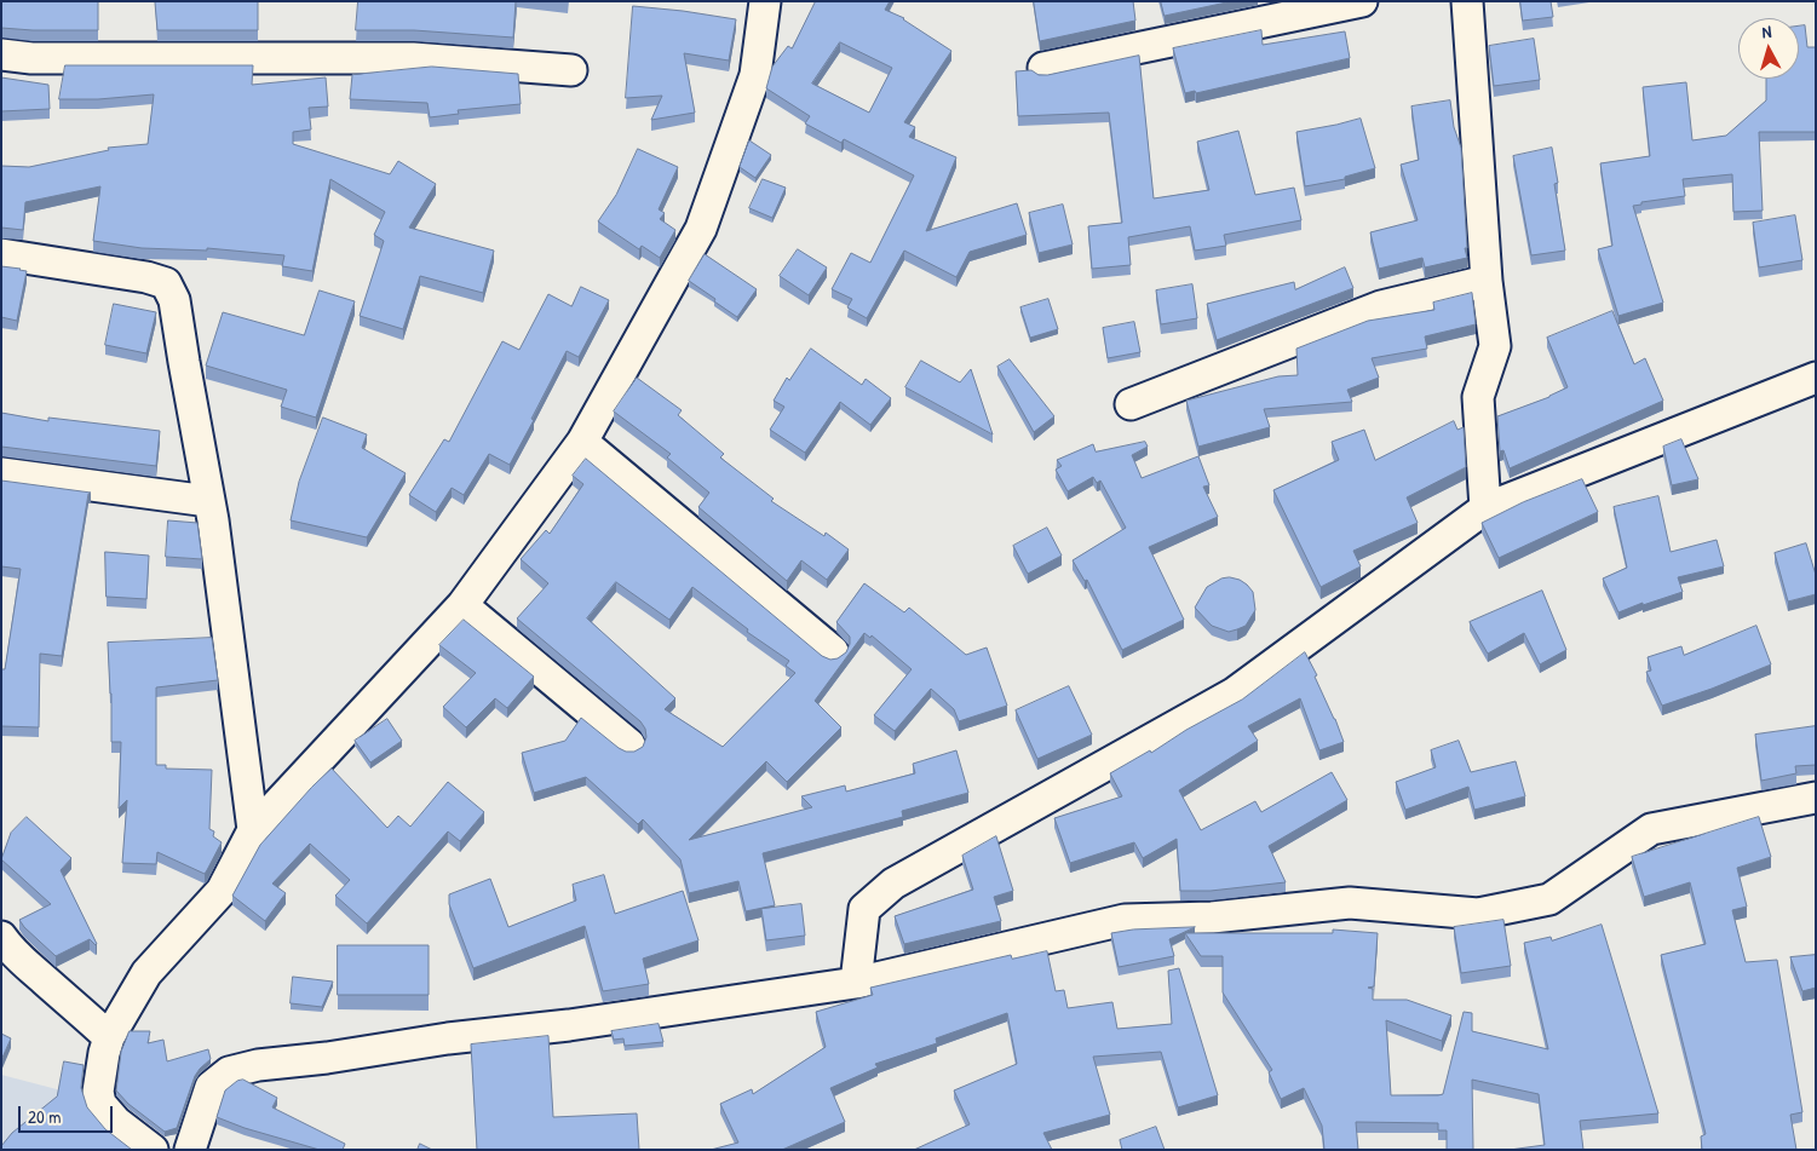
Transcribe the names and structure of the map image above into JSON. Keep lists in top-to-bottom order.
{
  "scale_bar": "20 m",
  "north": "top"
}
